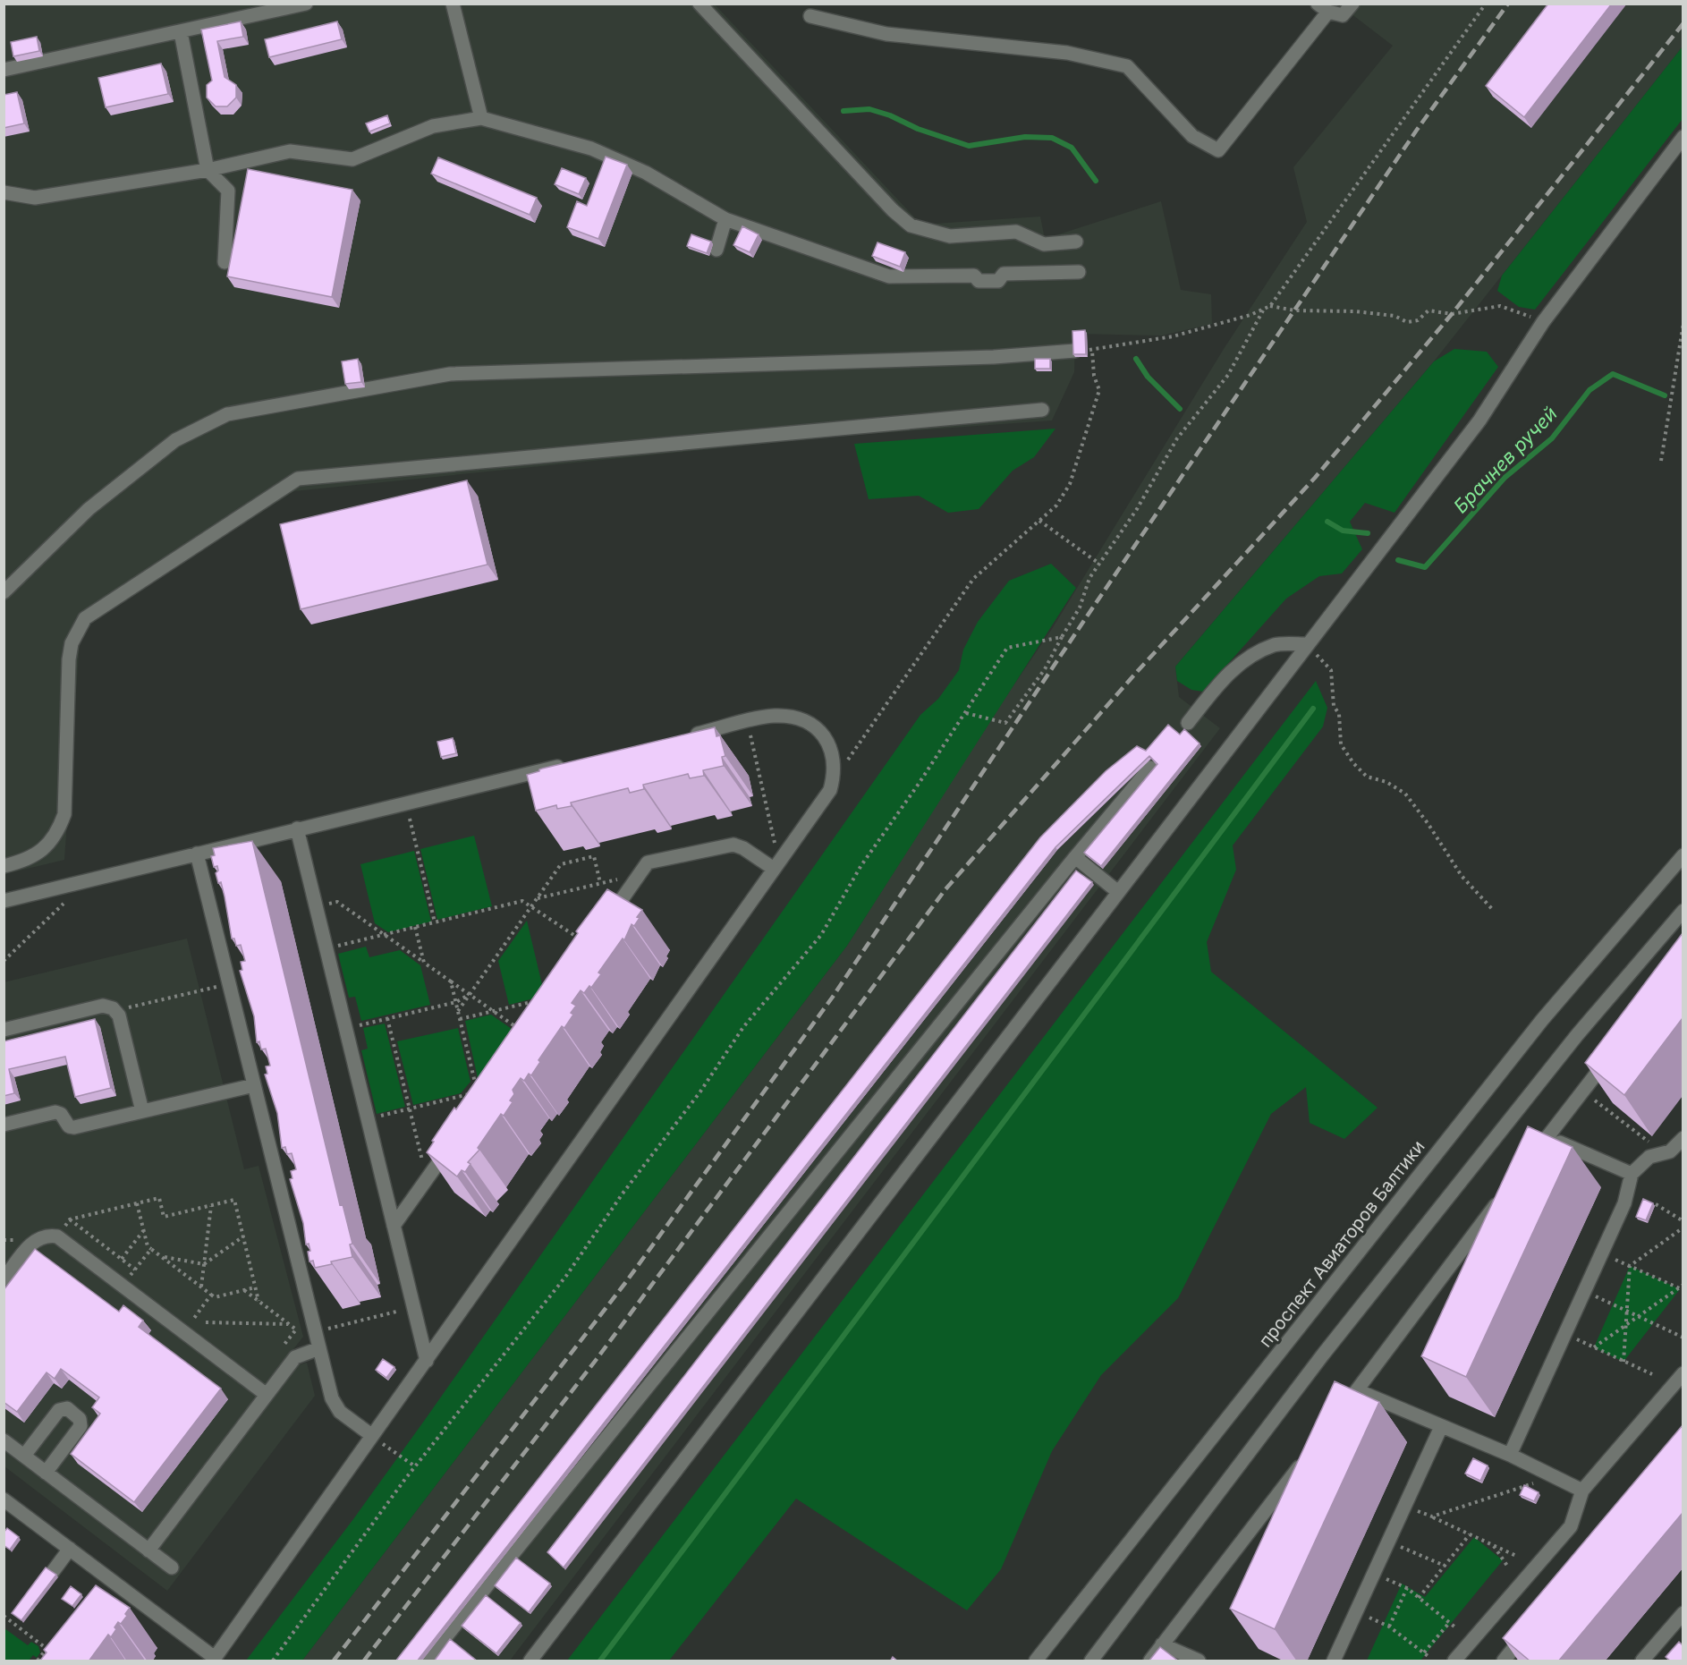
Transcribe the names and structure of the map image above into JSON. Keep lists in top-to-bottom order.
{
  "streets": {
    "street": ["проспект Авиаторов Балтики"]
  },
  "water": ["Брачнев ручей"]
}
